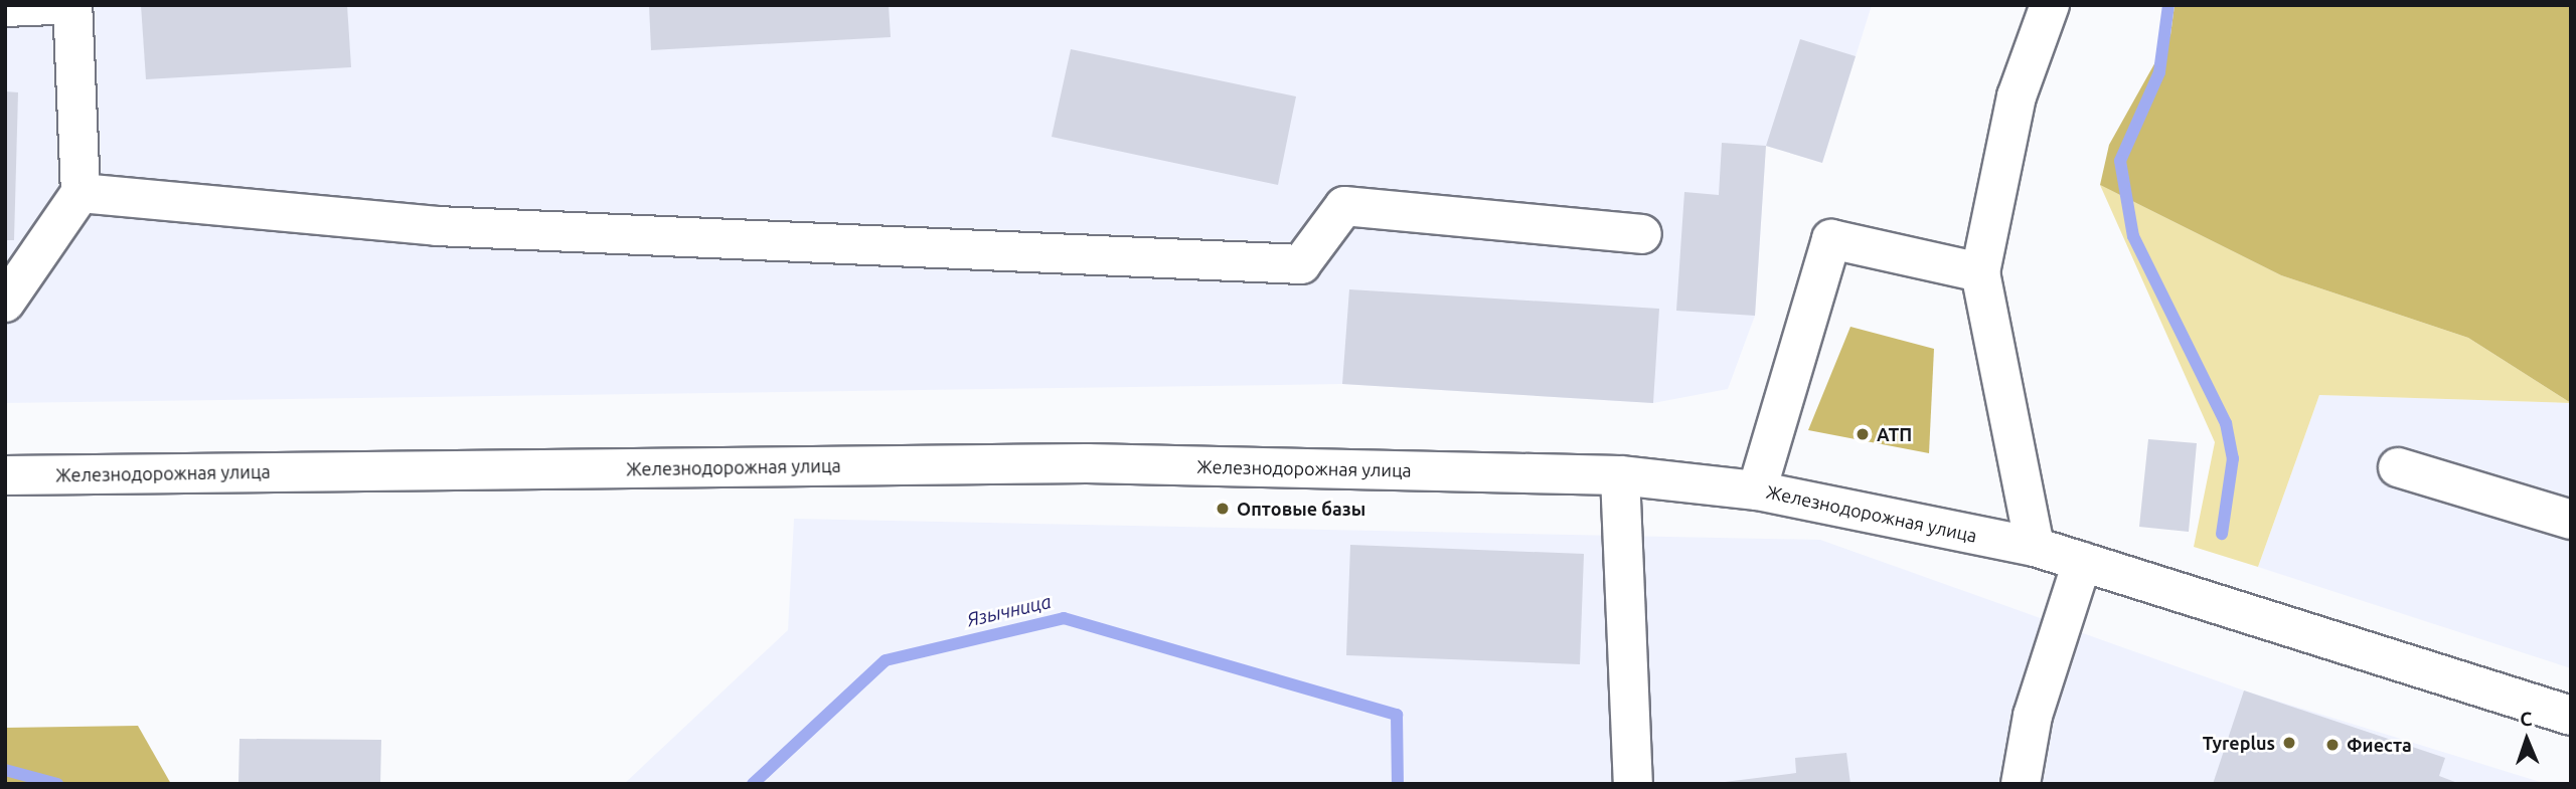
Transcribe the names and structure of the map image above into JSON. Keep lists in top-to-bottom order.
{
  "streets": {
    "main road": ["Железнодорожная улица"]
  },
  "water": ["Язычница"],
  "places": [
    "АТП",
    "Оптовые базы",
    "Tyreplus",
    "Фиеста"
  ],
  "north": "top"
}
